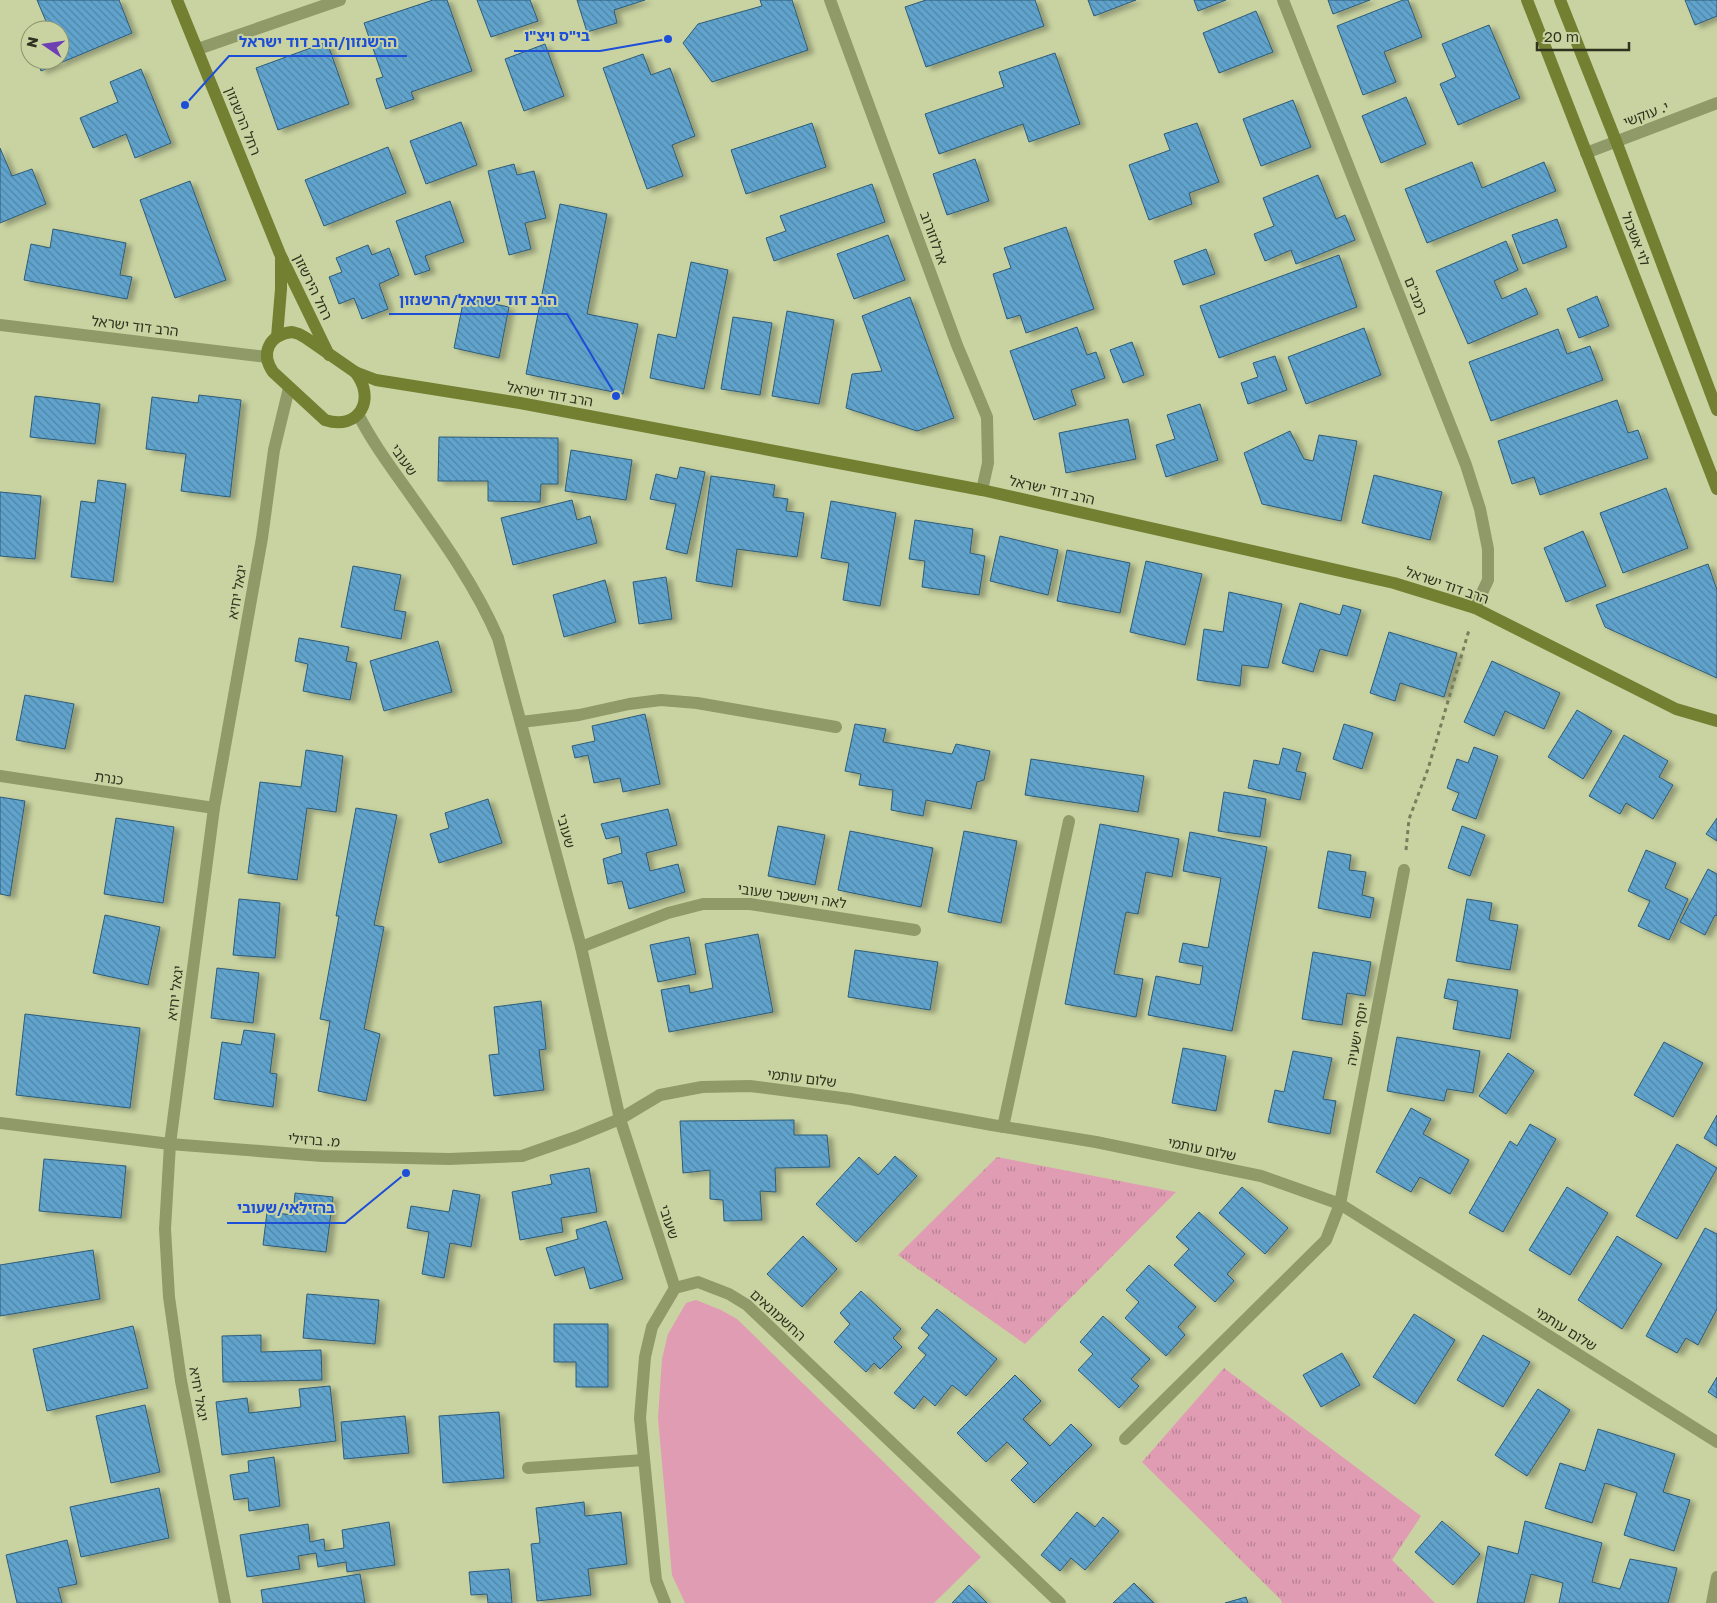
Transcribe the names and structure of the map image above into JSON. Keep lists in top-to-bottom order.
{
  "streets": {
    "street": [
      "י. עוקשי",
      "רחל הרשנזון",
      "ארלוזורוב",
      "לוי אשכול",
      "רחל הירשזון",
      "רמב\"ם",
      "הרב דוד ישראל",
      "שעובי",
      "יגאל יחיא",
      "כנרת",
      "לאה ויששכר שעובי",
      "יוסף ישעיה",
      "שלום עותמי",
      "מ. ברזילי",
      "החשמונאים"
    ]
  },
  "crossings": [
    ["י. עוקשי", "לוי אשכול"],
    ["רחל הרשנזון", "רחל הירשזון"],
    ["ארלוזורוב", "הרב דוד ישראל"],
    ["רחל הירשזון", "הרב דוד ישראל"],
    ["רמב\"ם", "הרב דוד ישראל"],
    ["שעובי", "לאה ויששכר שעובי"],
    ["שעובי", "שלום עותמי"],
    ["שעובי", "מ. ברזילי"],
    ["שעובי", "החשמונאים"],
    ["יגאל יחיא", "כנרת"],
    ["יגאל יחיא", "מ. ברזילי"],
    ["יוסף ישעיה", "שלום עותמי"],
    ["שלום עותמי", "מ. ברזילי"]
  ],
  "places": [
    "בי\"ס ויצ\"ו",
    "הרשנזון/הרב דוד ישראל",
    "הרב דוד ישראל/הרשנזון",
    "ברזילאי/שעובי"
  ],
  "scale_bar": "20 m",
  "north": "left"
}
